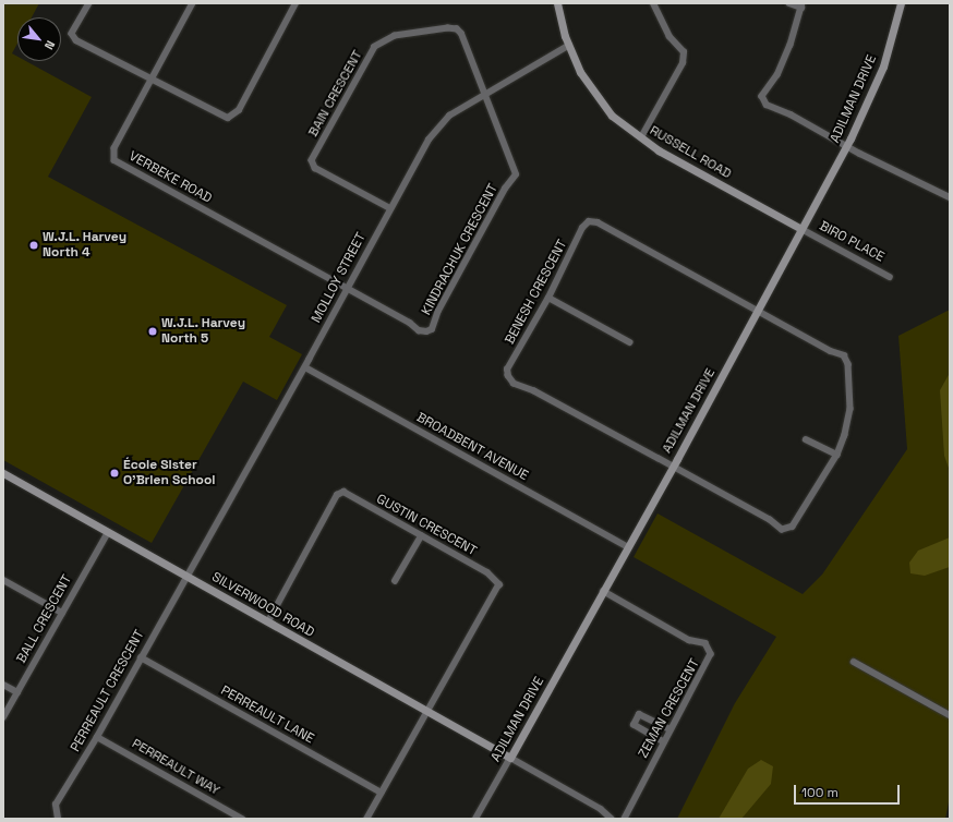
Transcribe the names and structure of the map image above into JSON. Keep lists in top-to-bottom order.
{
  "streets": {
    "street": [
      "BAIN CRESCENT",
      "ADILMAN DRIVE",
      "RUSSELL ROAD",
      "VERBEKE ROAD",
      "BIRO PLACE",
      "KINDRACHUK CRESCENT",
      "MOLLOY STREET",
      "BENESH CRESCENT",
      "BROADBENT AVENUE",
      "GUSTIN CRESCENT",
      "SILVERWOOD ROAD",
      "BALL CRESCENT",
      "PERREAULT CRESCENT",
      "ZEMAN CRESCENT",
      "PERREAULT LANE",
      "PERREAULT WAY"
    ]
  },
  "crossings": [
    ["BAIN CRESCENT", "KINDRACHUK CRESCENT"],
    ["BAIN CRESCENT", "MOLLOY STREET"],
    ["ADILMAN DRIVE", "RUSSELL ROAD"],
    ["ADILMAN DRIVE", "BIRO PLACE"],
    ["ADILMAN DRIVE", "BENESH CRESCENT"],
    ["ADILMAN DRIVE", "BROADBENT AVENUE"],
    ["ADILMAN DRIVE", "SILVERWOOD ROAD"],
    ["ADILMAN DRIVE", "ZEMAN CRESCENT"],
    ["RUSSELL ROAD", "BIRO PLACE"],
    ["RUSSELL ROAD", "MOLLOY STREET"],
    ["VERBEKE ROAD", "KINDRACHUK CRESCENT"],
    ["VERBEKE ROAD", "MOLLOY STREET"],
    ["KINDRACHUK CRESCENT", "MOLLOY STREET"],
    ["MOLLOY STREET", "BROADBENT AVENUE"],
    ["MOLLOY STREET", "SILVERWOOD ROAD"],
    ["MOLLOY STREET", "PERREAULT CRESCENT"],
    ["GUSTIN CRESCENT", "SILVERWOOD ROAD"],
    ["SILVERWOOD ROAD", "BALL CRESCENT"],
    ["SILVERWOOD ROAD", "PERREAULT CRESCENT"],
    ["PERREAULT CRESCENT", "PERREAULT LANE"],
    ["PERREAULT CRESCENT", "PERREAULT WAY"]
  ],
  "places": ["W.J.L. Harvey North 4", "W.J.L. Harvey North 5", "École Sister O'Brien School"],
  "scale_bar": "100 m",
  "north": "bottom right"
}
